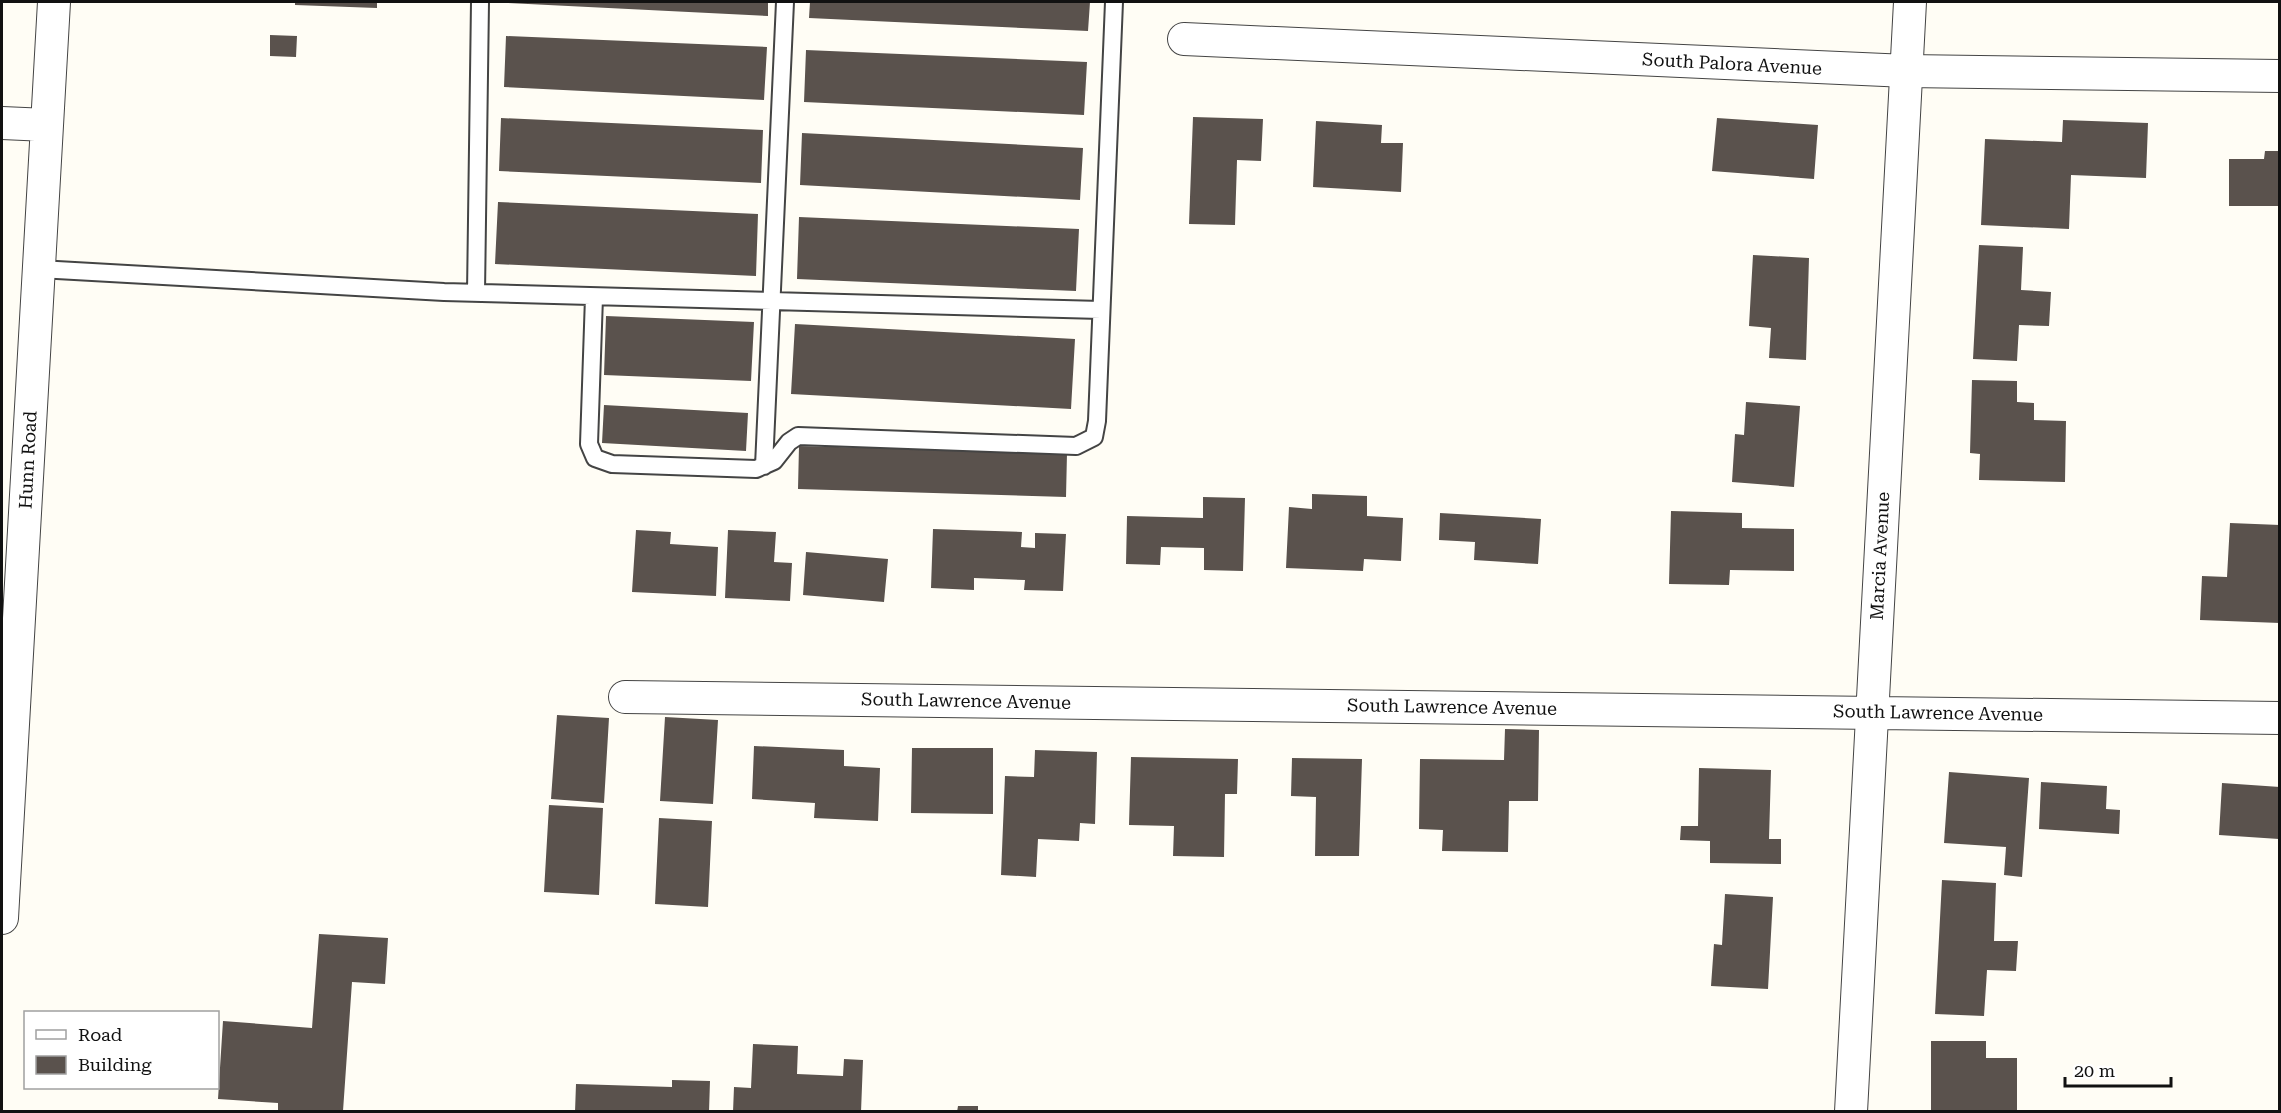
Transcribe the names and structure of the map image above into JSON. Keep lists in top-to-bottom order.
{
  "streets": {
    "street": [
      "South Palora Avenue",
      "Hunn Road",
      "Marcia Avenue",
      "South Lawrence Avenue"
    ]
  },
  "crossings": [
    ["South Palora Avenue", "Marcia Avenue"],
    ["Marcia Avenue", "South Lawrence Avenue"]
  ],
  "legend": ["Road", "Building"],
  "scale_bar": "20 m"
}
